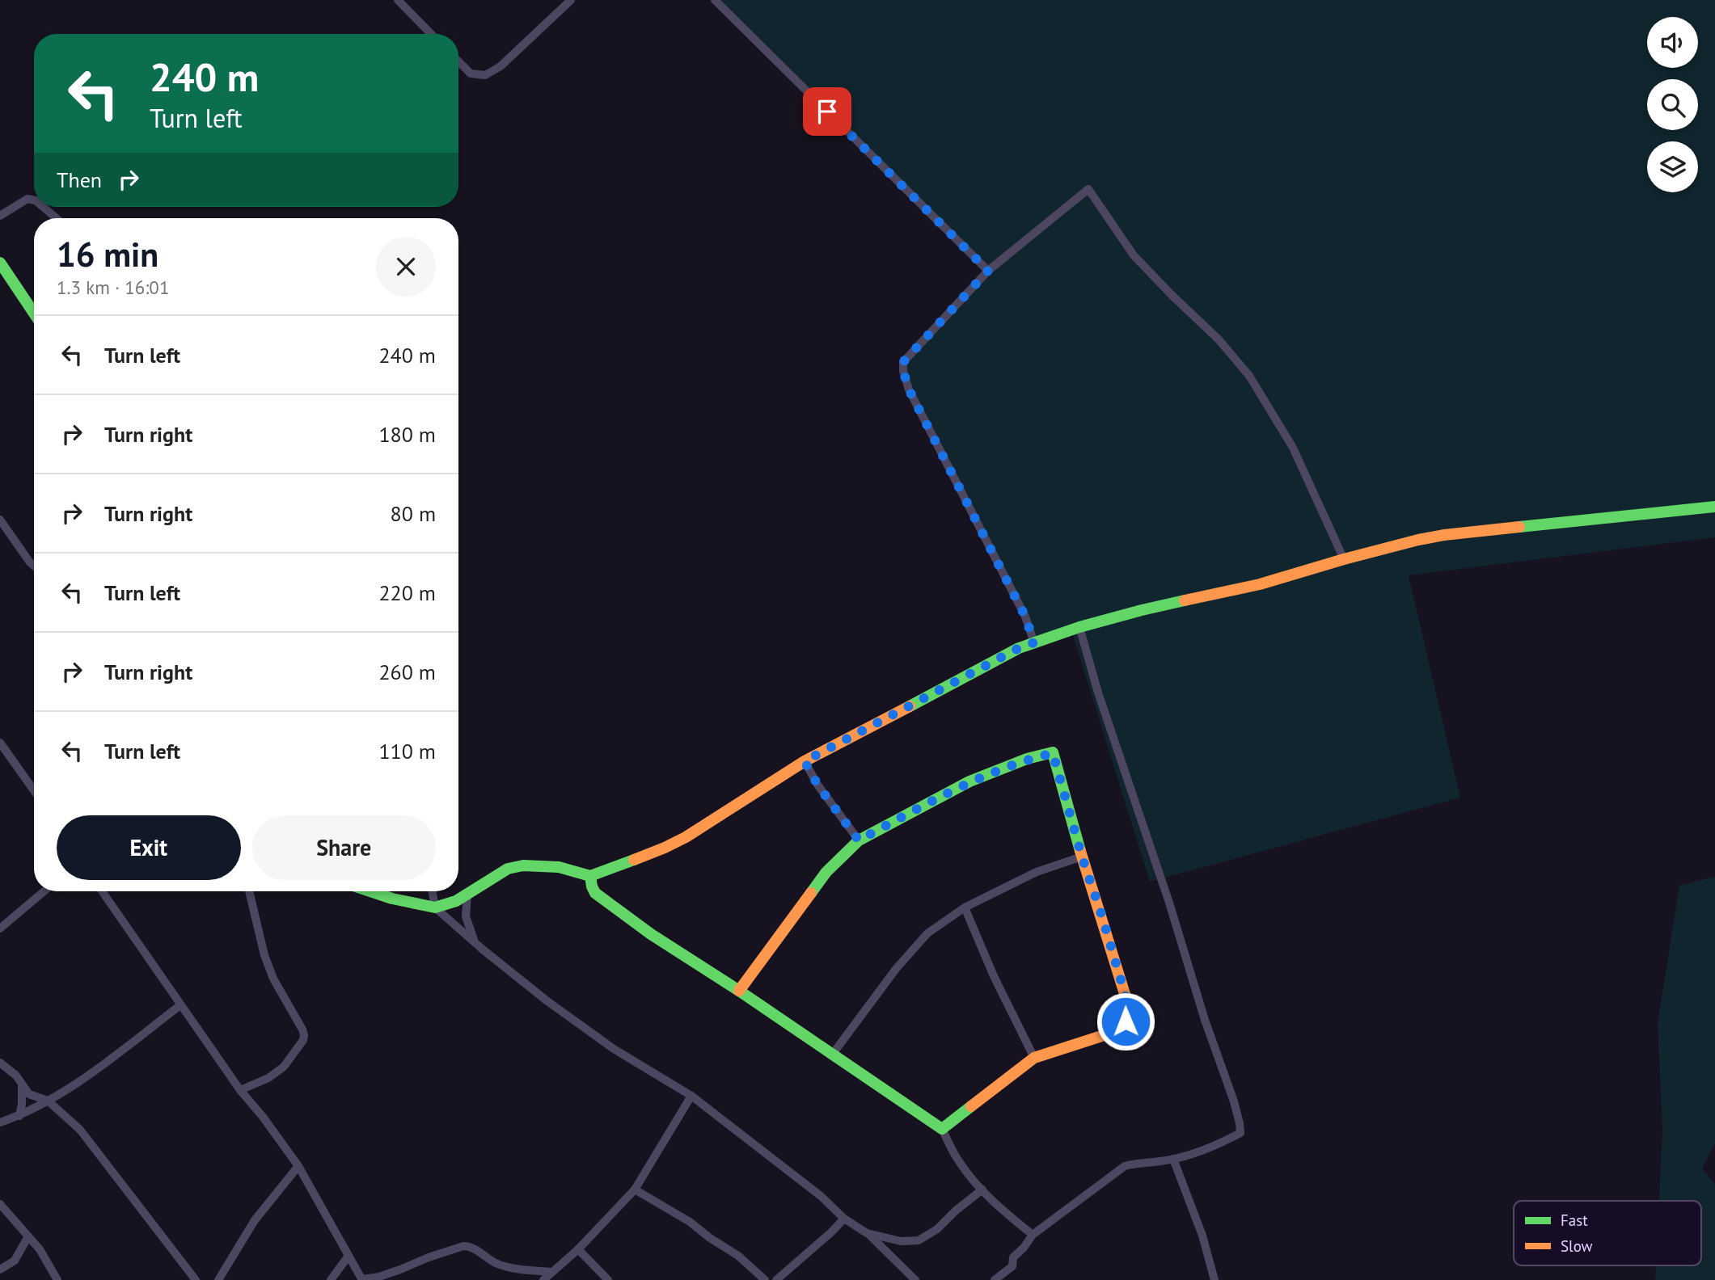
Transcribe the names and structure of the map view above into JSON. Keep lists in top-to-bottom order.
{
  "legend": ["Fast", "Slow"],
  "page": {
    "turn": ["240 m", "Turn left"],
    "then": "Then",
    "heading": ["16 min", "1.3 km · 16:01"],
    "list": [
      {
        "name": "Turn left",
        "value": "240 m"
      },
      {
        "name": "Turn right",
        "value": "180 m"
      },
      {
        "name": "Turn right",
        "value": "80 m"
      },
      {
        "name": "Turn left",
        "value": "220 m"
      },
      {
        "name": "Turn right",
        "value": "260 m"
      },
      {
        "name": "Turn left",
        "value": "110 m"
      }
    ],
    "buttons": ["Exit", "Share"]
  }
}
